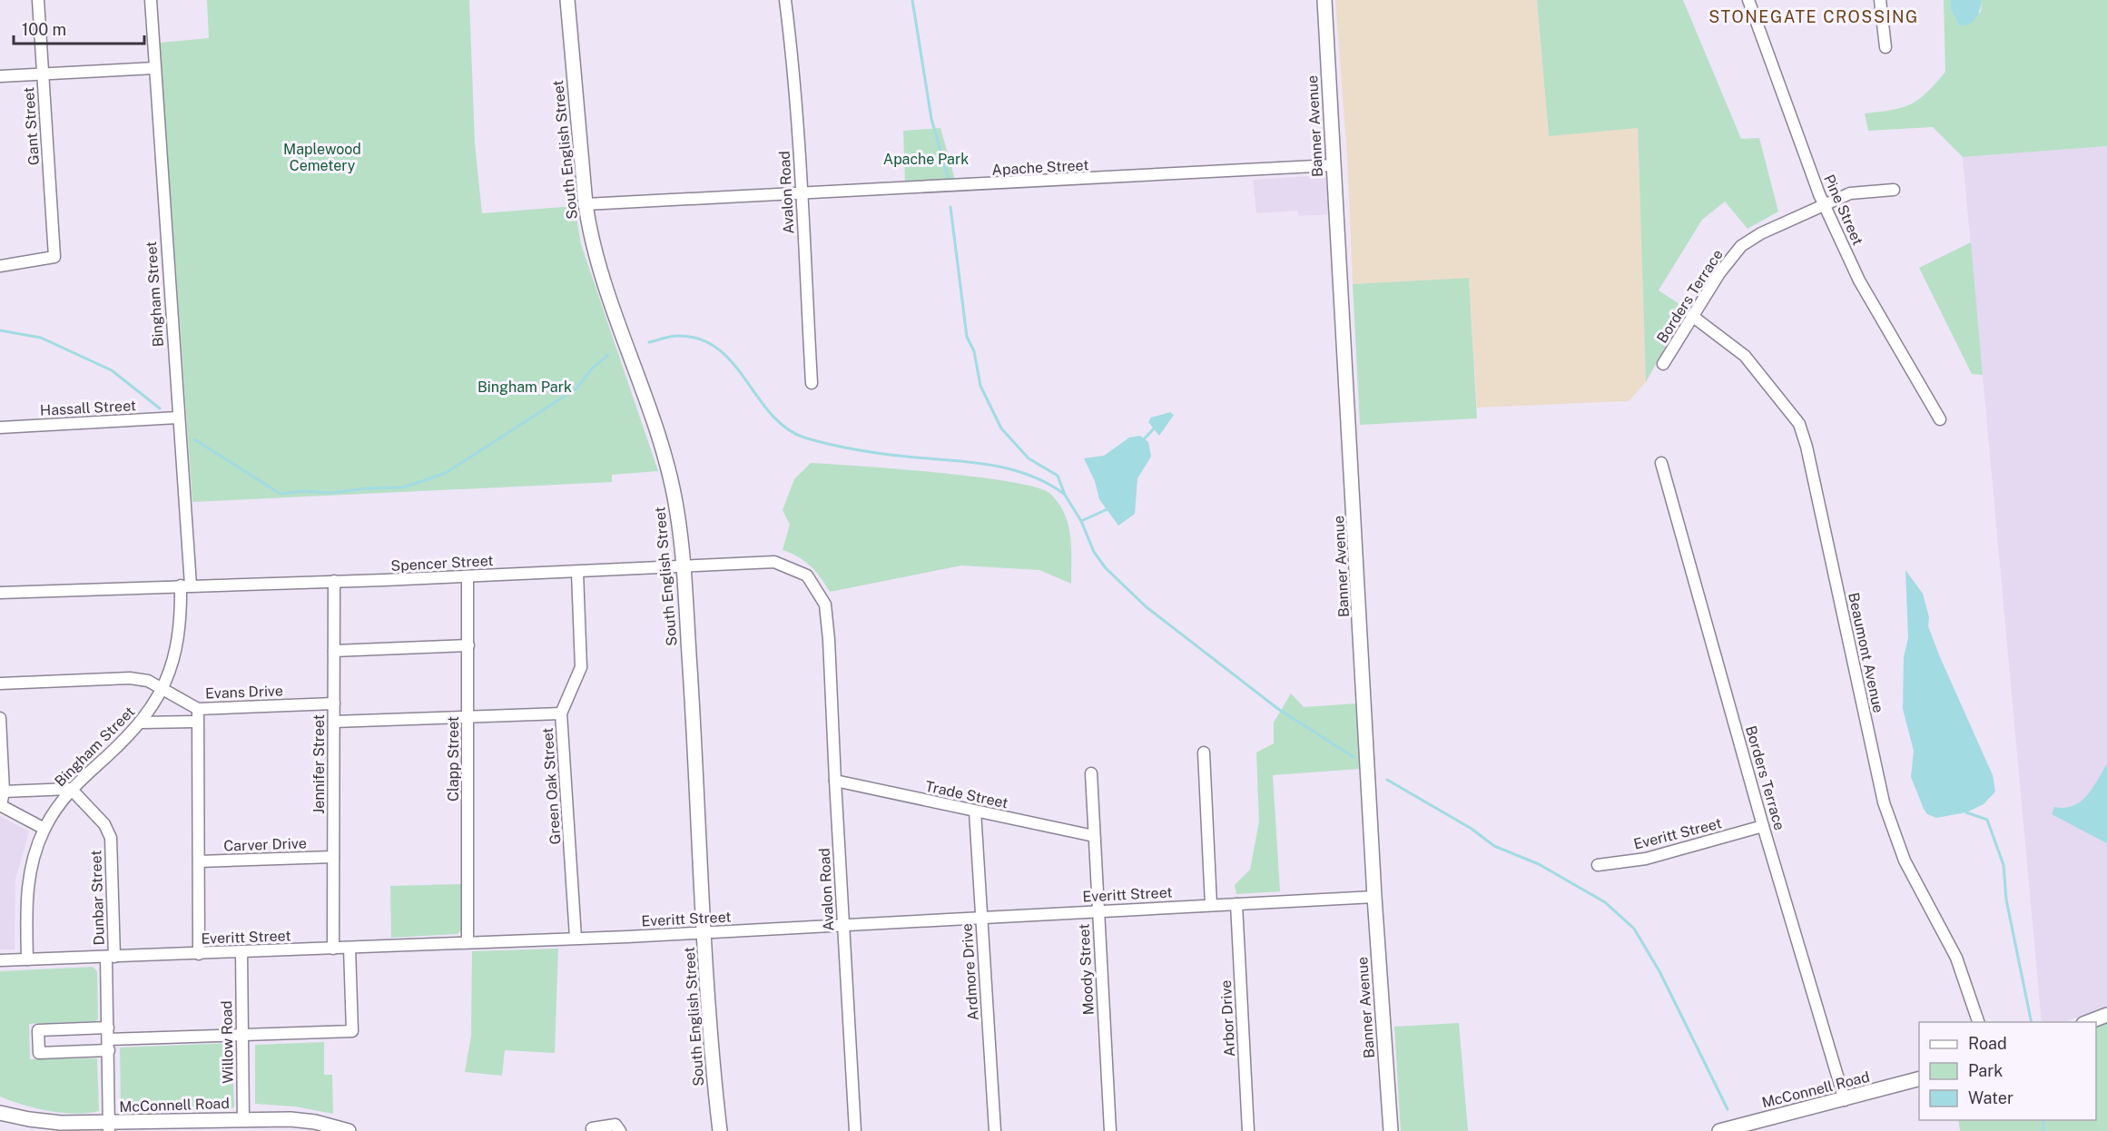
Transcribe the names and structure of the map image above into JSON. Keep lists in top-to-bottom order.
{
  "streets": {
    "street": [
      "Gant Street",
      "Banner Avenue",
      "South English Street",
      "Apache Street",
      "Avalon Road",
      "Pine Street",
      "Bingham Street",
      "Borders Terrace",
      "Hassall Street",
      "Spencer Street",
      "Beaumont Avenue",
      "Evans Drive",
      "Clapp Street",
      "Jennifer Street",
      "Green Oak Street",
      "Trade Street",
      "Everitt Street",
      "Carver Drive",
      "Dunbar Street",
      "Moody Street",
      "Ardmore Drive",
      "Arbor Drive",
      "Willow Road",
      "McConnell Road"
    ]
  },
  "crossings": [
    ["Banner Avenue", "Apache Street"],
    ["Banner Avenue", "Everitt Street"],
    ["South English Street", "Apache Street"],
    ["South English Street", "Spencer Street"],
    ["South English Street", "Everitt Street"],
    ["Apache Street", "Avalon Road"],
    ["Avalon Road", "Spencer Street"],
    ["Avalon Road", "Trade Street"],
    ["Avalon Road", "Everitt Street"],
    ["Pine Street", "Borders Terrace"],
    ["Bingham Street", "Hassall Street"],
    ["Bingham Street", "Spencer Street"],
    ["Bingham Street", "Evans Drive"],
    ["Bingham Street", "Everitt Street"],
    ["Bingham Street", "Dunbar Street"],
    ["Borders Terrace", "Beaumont Avenue"],
    ["Borders Terrace", "Everitt Street"],
    ["Borders Terrace", "McConnell Road"],
    ["Spencer Street", "Clapp Street"],
    ["Spencer Street", "Jennifer Street"],
    ["Spencer Street", "Green Oak Street"],
    ["Evans Drive", "Jennifer Street"],
    ["Clapp Street", "Everitt Street"],
    ["Jennifer Street", "Everitt Street"],
    ["Jennifer Street", "Carver Drive"],
    ["Green Oak Street", "Everitt Street"],
    ["Trade Street", "Moody Street"],
    ["Trade Street", "Ardmore Drive"],
    ["Everitt Street", "Dunbar Street"],
    ["Everitt Street", "Moody Street"],
    ["Everitt Street", "Ardmore Drive"],
    ["Everitt Street", "Arbor Drive"],
    ["Everitt Street", "Willow Road"],
    ["Dunbar Street", "McConnell Road"],
    ["Willow Road", "McConnell Road"]
  ],
  "districts": ["STONEGATE CROSSING"],
  "parks": ["Maplewood Cemetery", "Apache Park", "Bingham Park"],
  "legend": ["Road", "Park", "Water"],
  "scale_bar": "100 m"
}
